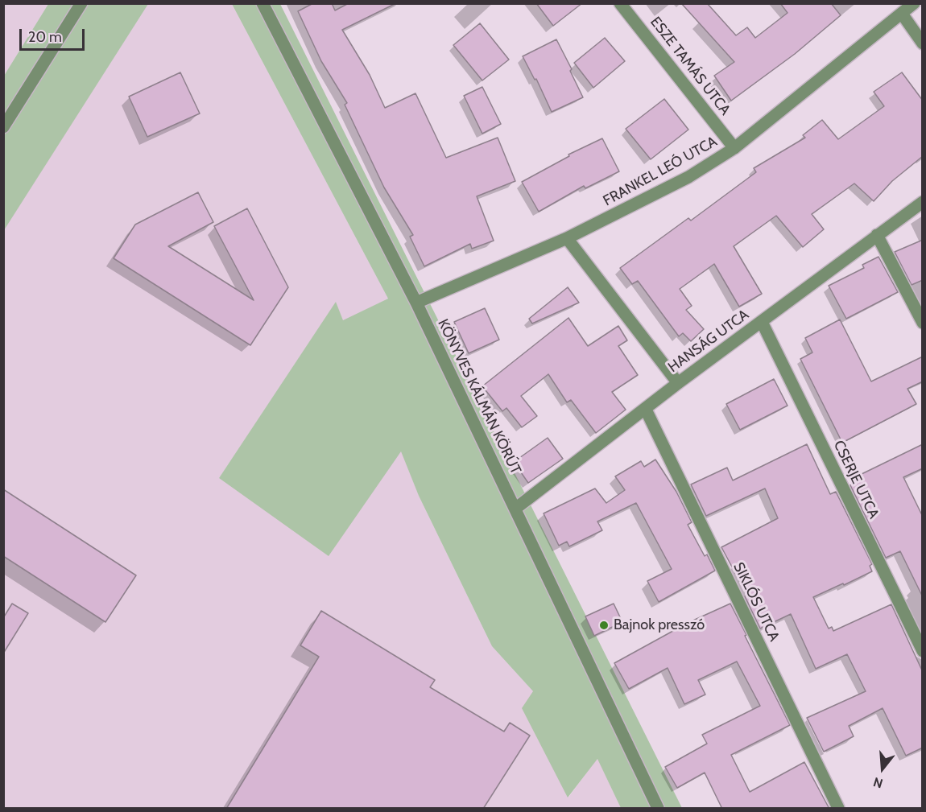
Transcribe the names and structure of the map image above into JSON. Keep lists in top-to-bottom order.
{
  "streets": {
    "street": [
      "ESZE TAMÁS UTCA",
      "FRANKEL LEÓ UTCA",
      "HANSÁG UTCA",
      "KÖNYVES KÁLMÁN KÖRÚT",
      "CSERJE UTCA",
      "SIKLÓS UTCA"
    ]
  },
  "crossings": [
    ["ESZE TAMÁS UTCA", "FRANKEL LEÓ UTCA"],
    ["FRANKEL LEÓ UTCA", "KÖNYVES KÁLMÁN KÖRÚT"],
    ["HANSÁG UTCA", "KÖNYVES KÁLMÁN KÖRÚT"],
    ["HANSÁG UTCA", "CSERJE UTCA"],
    ["HANSÁG UTCA", "SIKLÓS UTCA"]
  ],
  "places": ["Bajnok presszó"],
  "scale_bar": "20 m",
  "north": "bottom"
}
